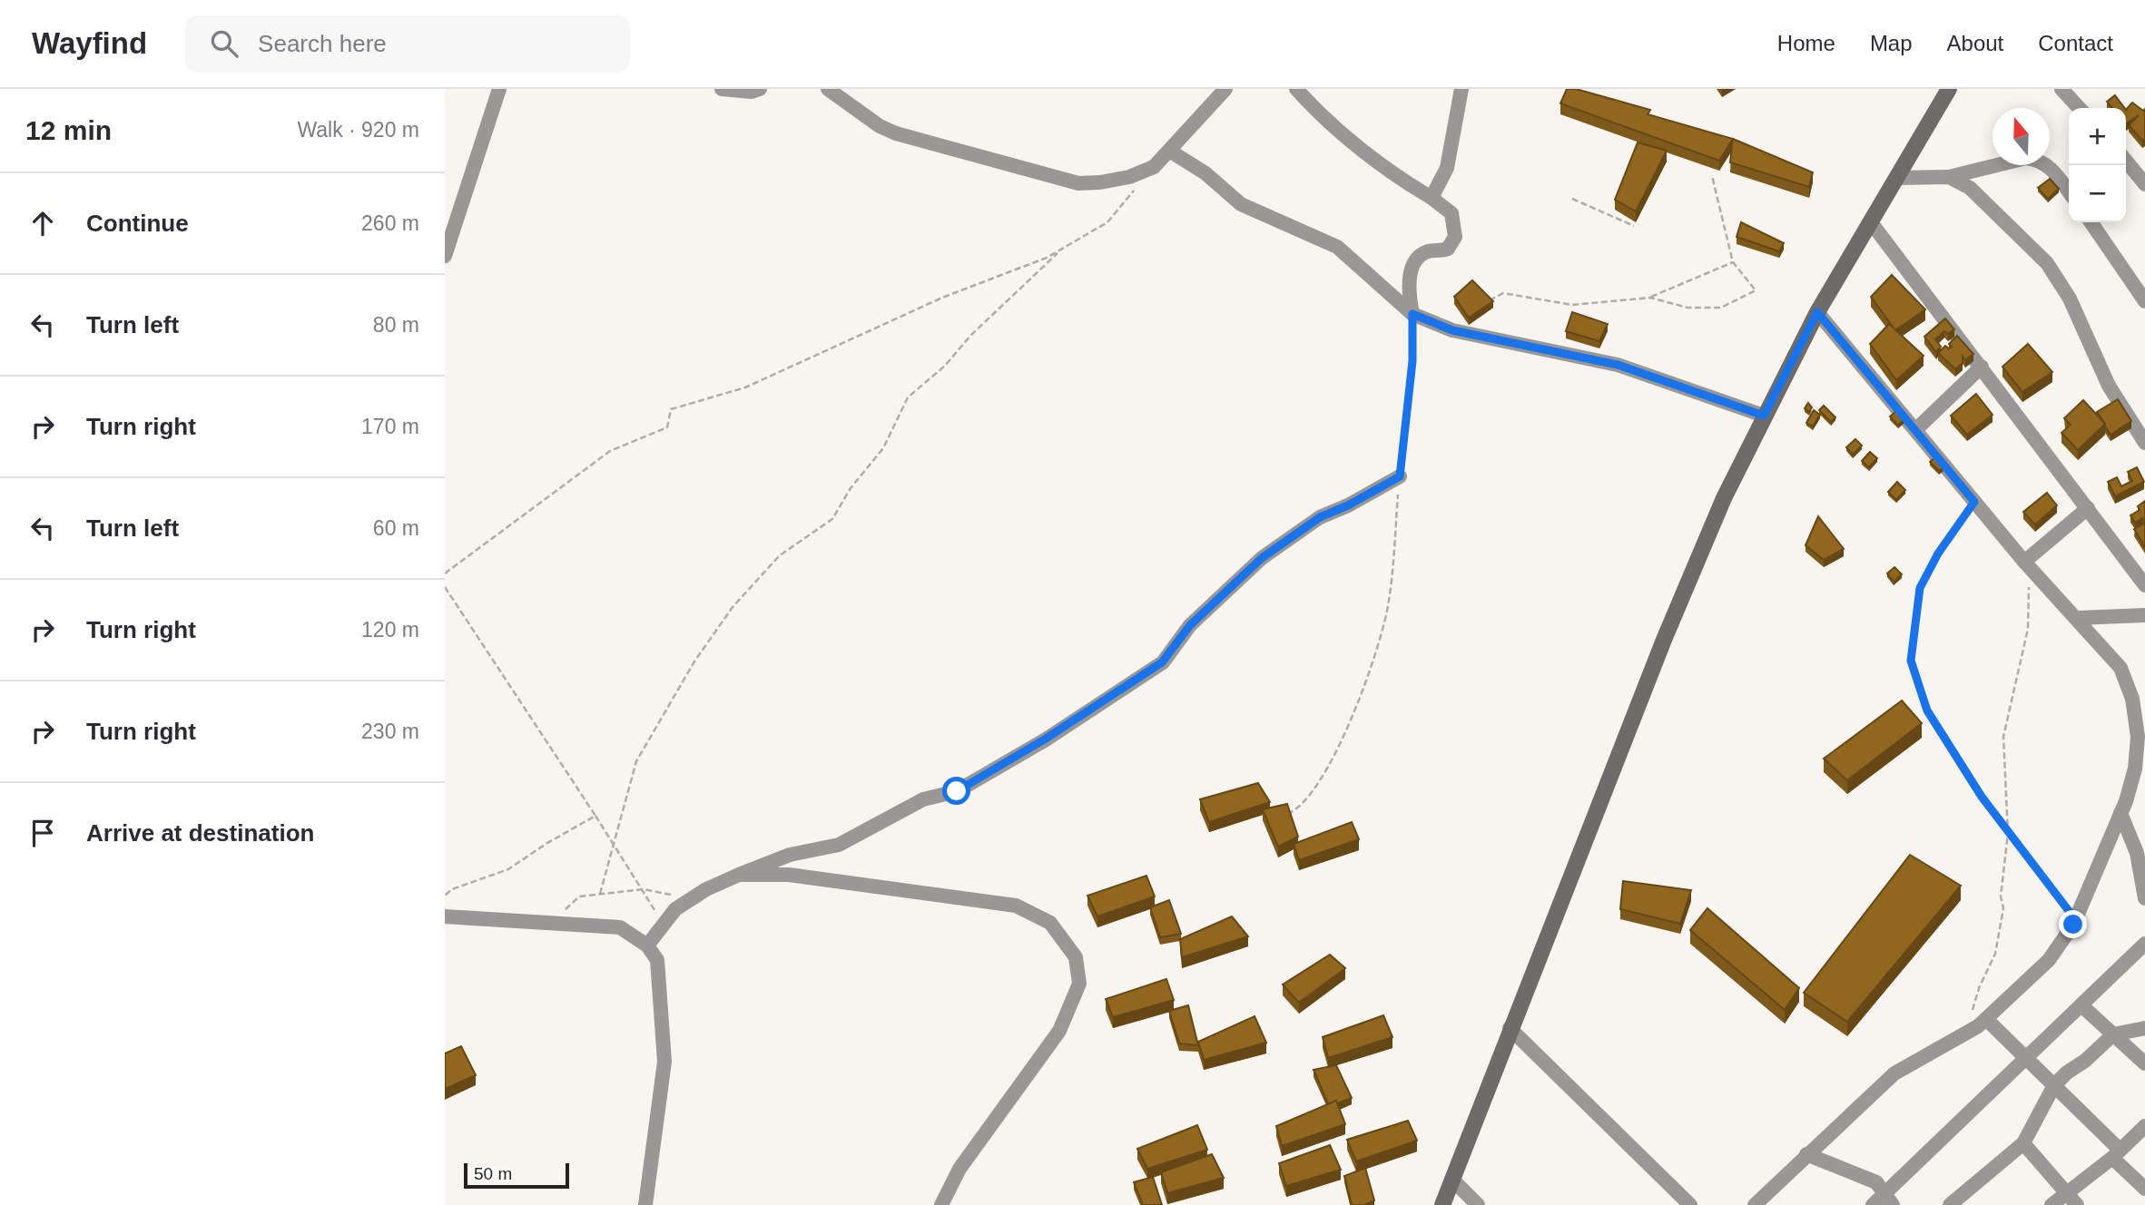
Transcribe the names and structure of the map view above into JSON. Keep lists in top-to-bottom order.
{
  "scale_bar": "50 m",
  "north": "top",
  "page": {
    "header": "Wayfind",
    "search": "Search here",
    "nav": [
      "Home",
      "Map",
      "About",
      "Contact"
    ],
    "heading": ["12 min", "Walk · 920 m"],
    "map_buttons": ["+", "−"],
    "list": [
      ["Continue", "260 m"],
      ["Turn left", "80 m"],
      ["Turn right", "170 m"],
      ["Turn left", "60 m"],
      ["Turn right", "120 m"],
      ["Turn right", "230 m"],
      "Arrive at destination"
    ],
    "scale": "50 m"
  }
}
